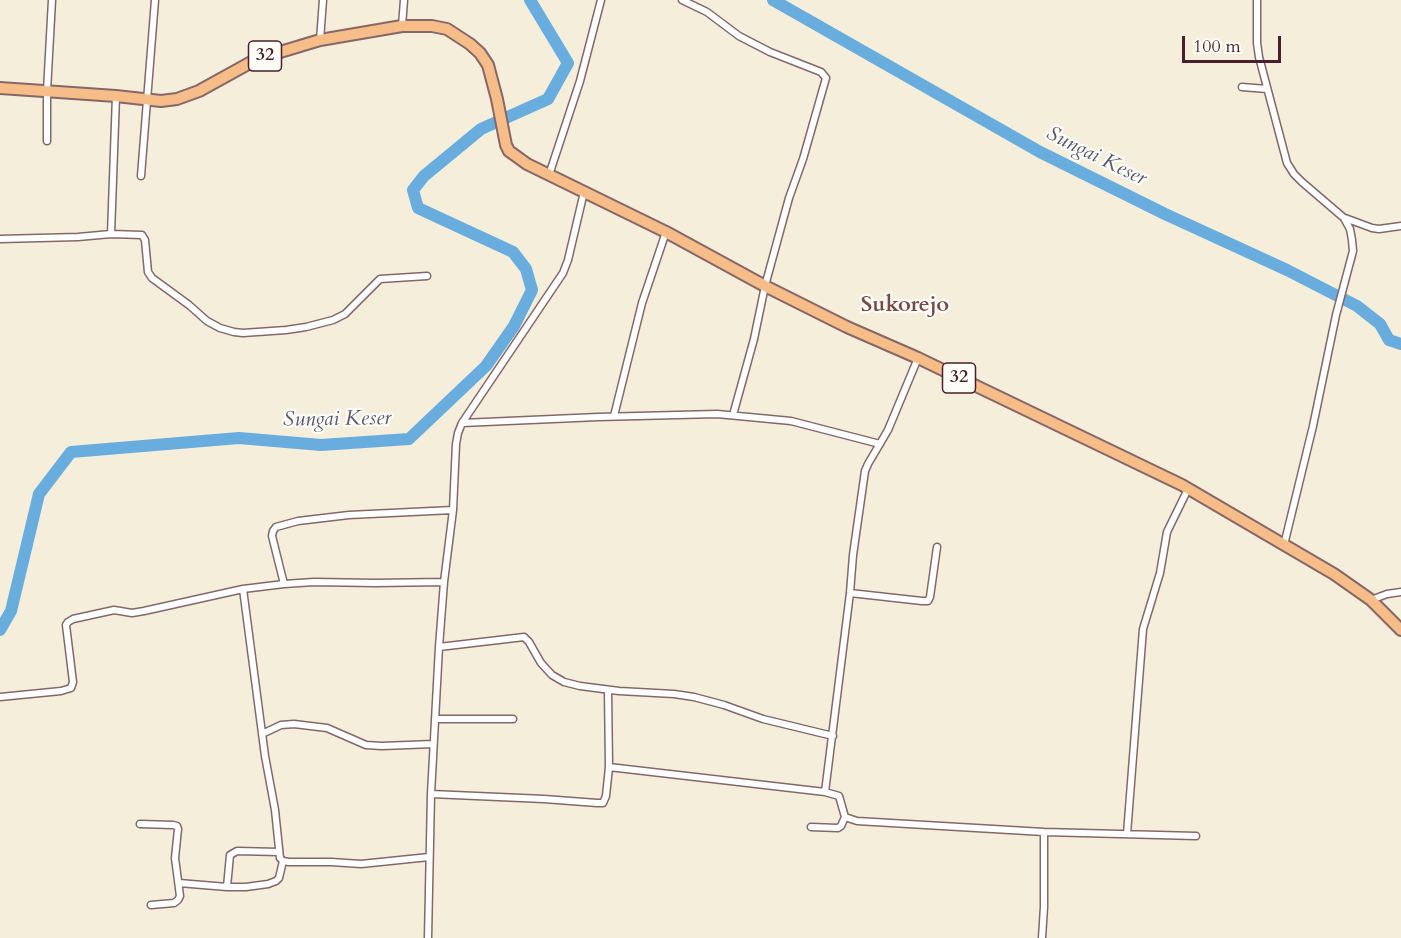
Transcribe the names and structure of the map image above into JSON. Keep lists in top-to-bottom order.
{
  "streets": {
    "highway": ["32"]
  },
  "districts": ["Sukorejo"],
  "water": ["Sungai Keser"],
  "scale_bar": "100 m"
}
